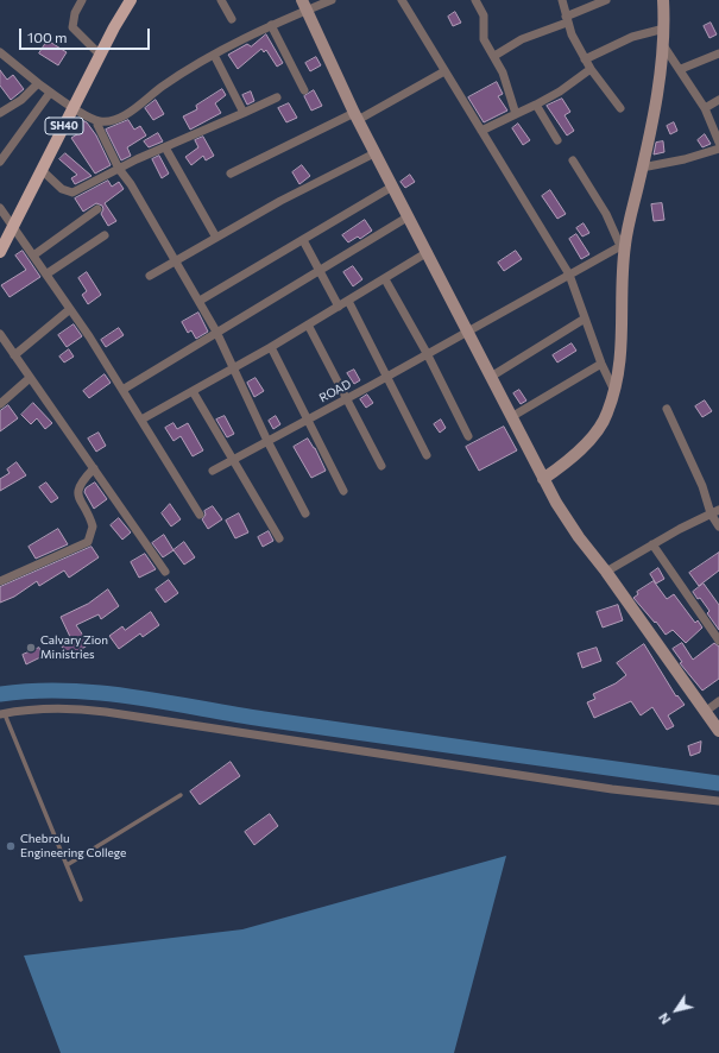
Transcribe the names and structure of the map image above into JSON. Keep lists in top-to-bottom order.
{
  "streets": {
    "main road": ["SH40"],
    "street": ["ROAD"]
  },
  "places": ["Calvary Zion Ministries", "Chebrolu Engineering College"],
  "scale_bar": "100 m",
  "north": "bottom left"
}
